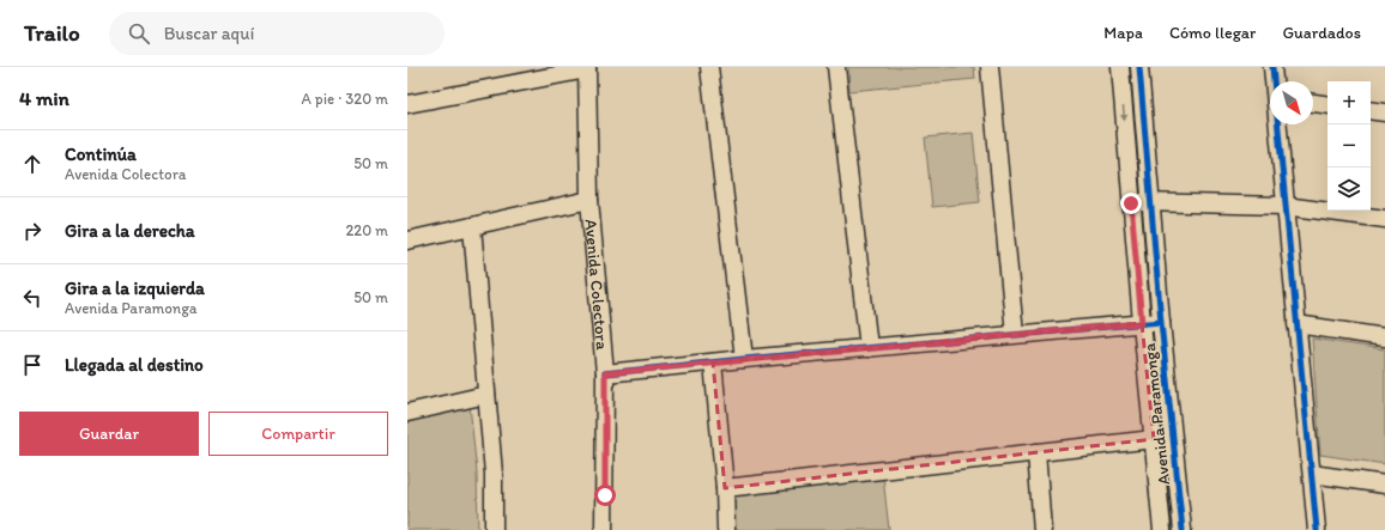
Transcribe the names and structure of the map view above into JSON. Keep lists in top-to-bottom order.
{
  "streets": {
    "street": ["Avenida Colectora", "Avenida Paramonga"]
  },
  "north": "bottom right",
  "page": {
    "header": "Trailo",
    "search": "Buscar aquí",
    "nav": ["Mapa", "Cómo llegar", "Guardados"],
    "heading": ["4 min", "A pie · 320 m"],
    "map_buttons": ["+", "−"],
    "list": [
      ["Continúa", "Avenida Colectora", "50 m"],
      ["Gira a la derecha", "220 m"],
      ["Gira a la izquierda", "Avenida Paramonga", "50 m"],
      "Llegada al destino"
    ],
    "buttons": ["Guardar", "Compartir"]
  }
}
